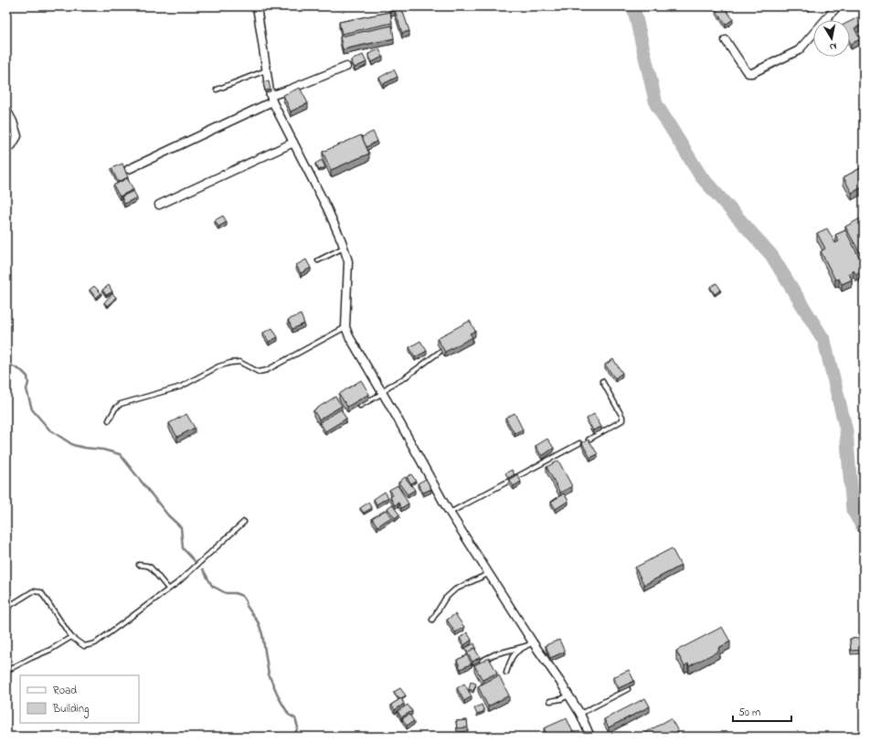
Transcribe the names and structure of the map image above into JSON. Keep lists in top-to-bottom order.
{
  "legend": ["Road", "Building"],
  "scale_bar": "50 m",
  "north": "bottom"
}
